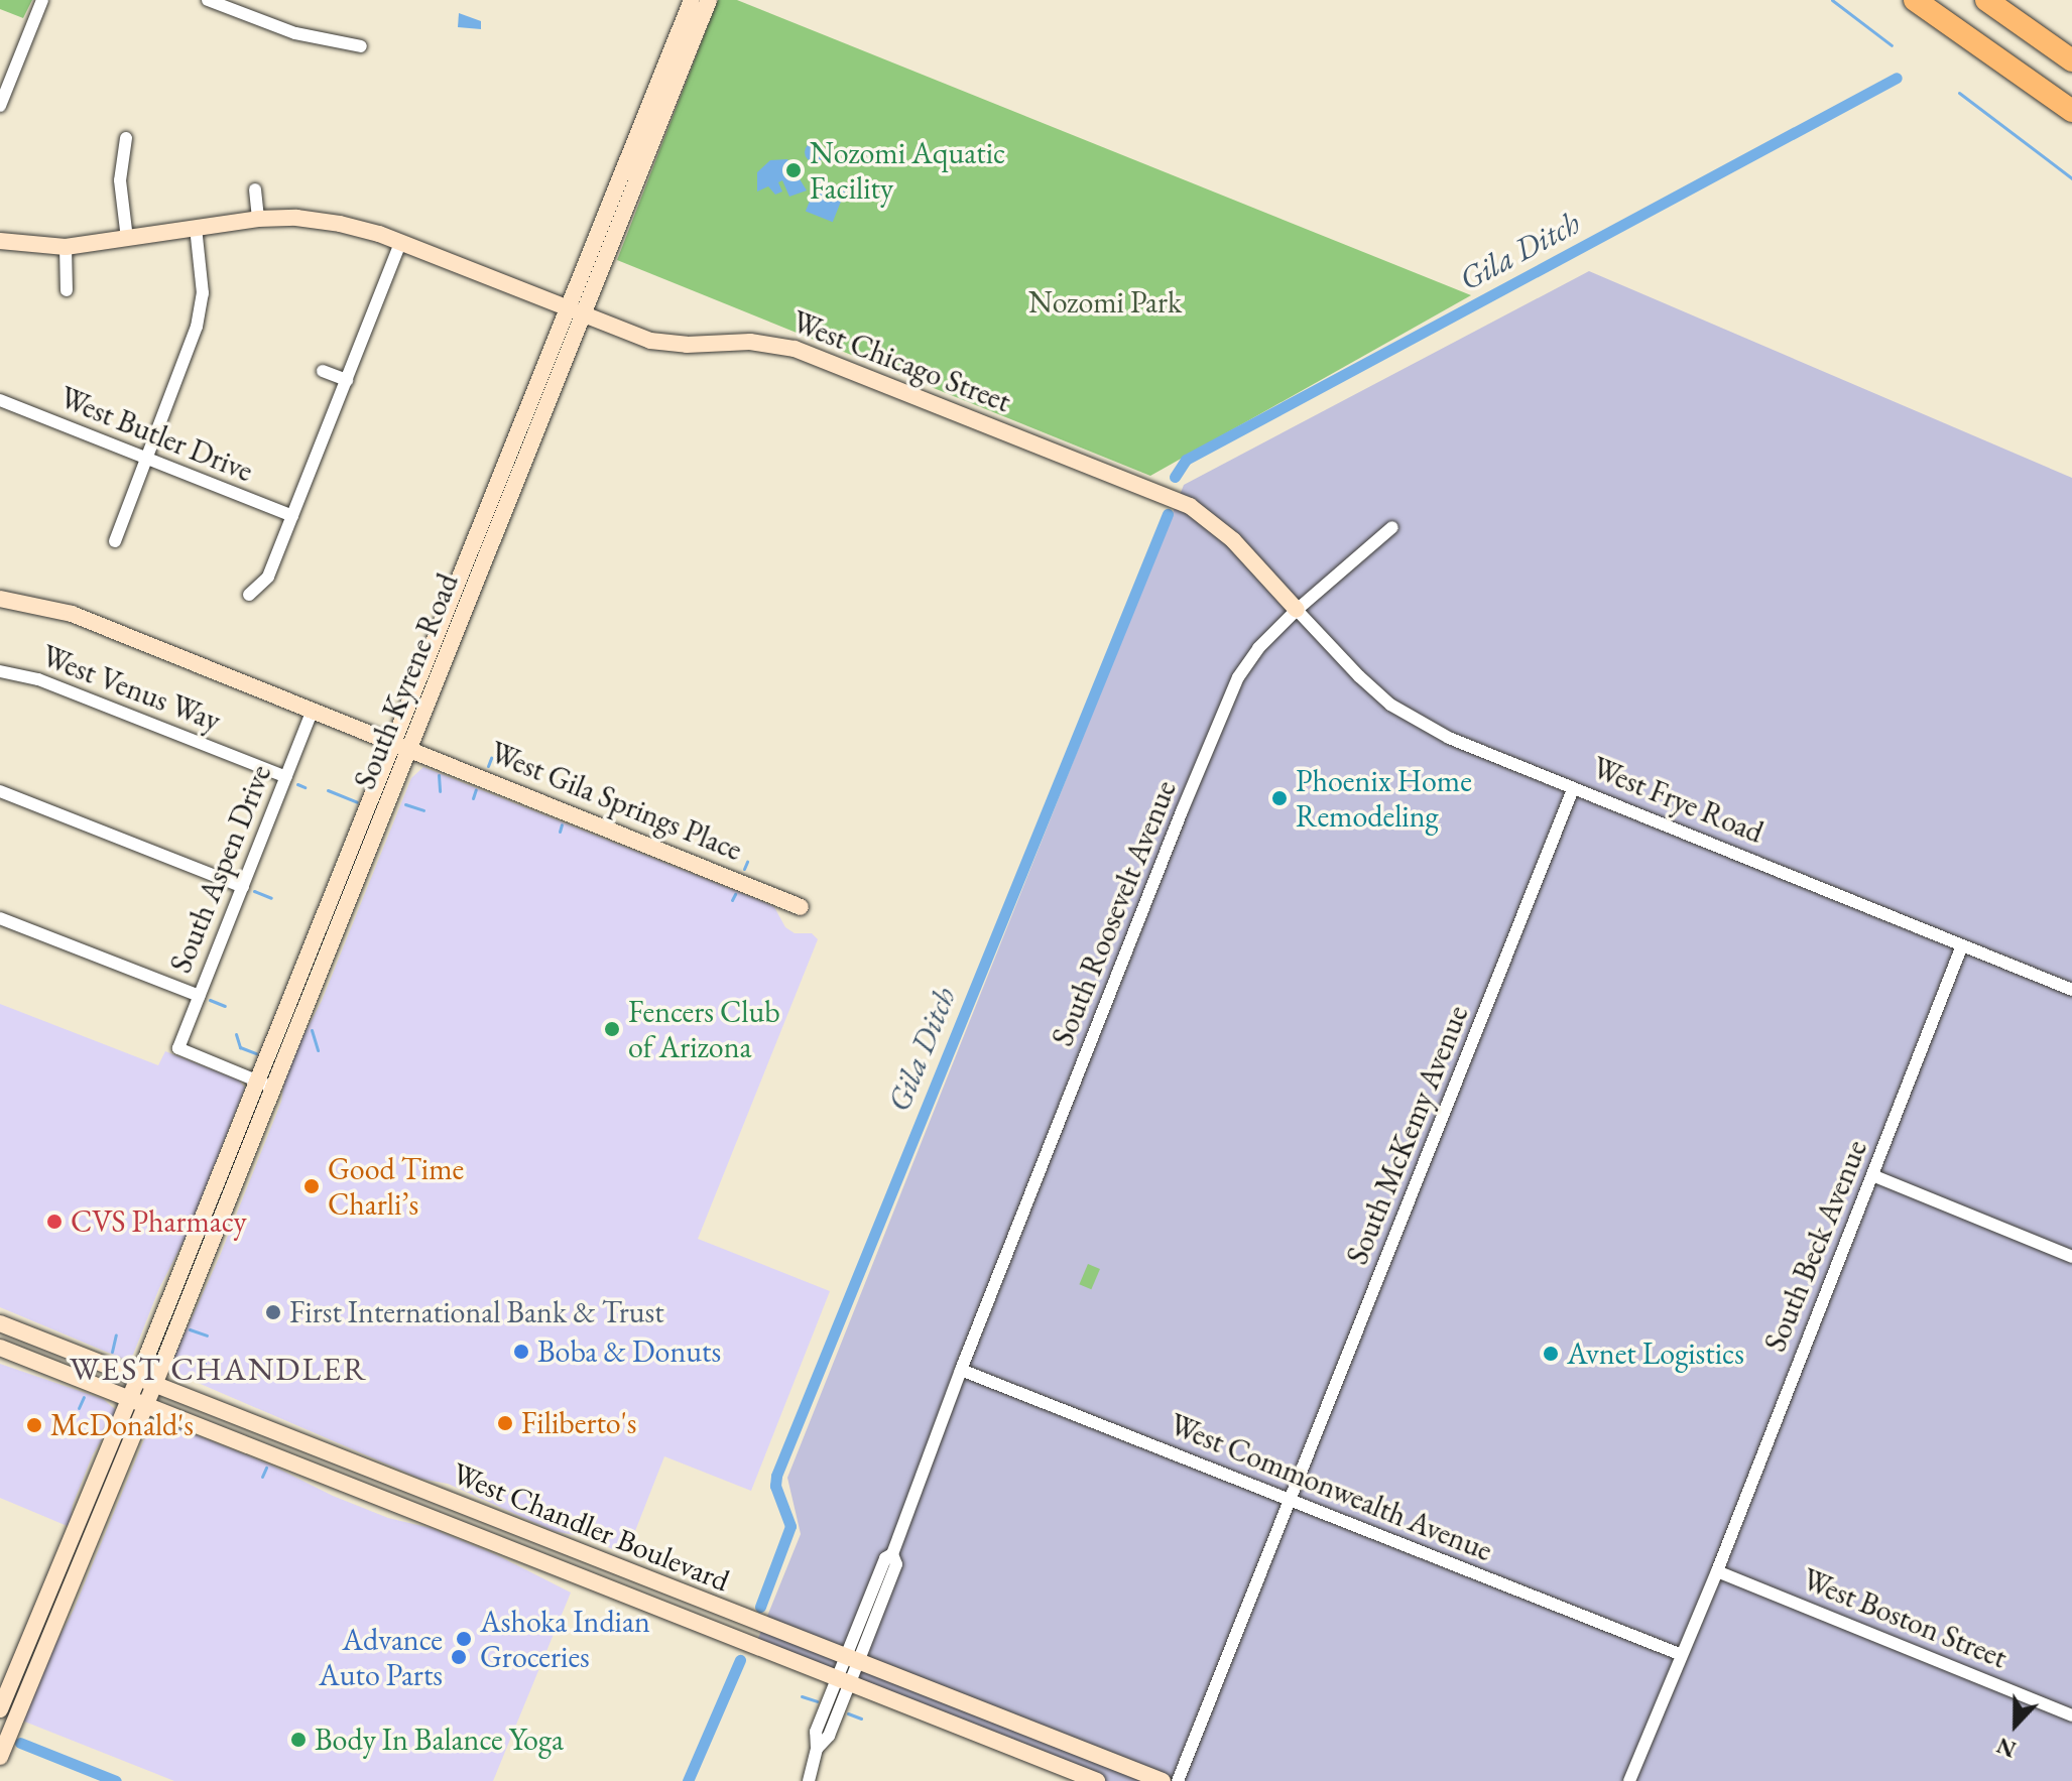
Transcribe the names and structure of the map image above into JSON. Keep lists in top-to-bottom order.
{
  "streets": {
    "main road": [
      "West Chicago Street",
      "South Kyrene Road",
      "West Gila Springs Place",
      "West Chandler Boulevard"
    ],
    "street": [
      "West Butler Drive",
      "West Venus Way",
      "West Frye Road",
      "South Aspen Drive",
      "South Roosevelt Avenue",
      "South McKemy Avenue",
      "South Beck Avenue",
      "West Commonwealth Avenue",
      "West Boston Street"
    ]
  },
  "crossings": [
    ["West Chicago Street", "South Kyrene Road"],
    ["West Chicago Street", "West Frye Road"],
    ["West Chicago Street", "South Roosevelt Avenue"],
    ["South Kyrene Road", "West Gila Springs Place"],
    ["South Kyrene Road", "South Aspen Drive"],
    ["South Kyrene Road", "West Chandler Boulevard"],
    ["West Venus Way", "South Aspen Drive"],
    ["West Frye Road", "South Roosevelt Avenue"],
    ["West Frye Road", "South McKemy Avenue"],
    ["West Frye Road", "South Beck Avenue"],
    ["West Gila Springs Place", "South Aspen Drive"],
    ["South Roosevelt Avenue", "West Commonwealth Avenue"],
    ["South Roosevelt Avenue", "West Chandler Boulevard"],
    ["South McKemy Avenue", "West Commonwealth Avenue"],
    ["South Beck Avenue", "West Commonwealth Avenue"],
    ["South Beck Avenue", "West Boston Street"]
  ],
  "districts": ["WEST CHANDLER"],
  "water": ["Gila Ditch"],
  "parks": ["Nozomi Park"],
  "places": [
    "Nozomi Aquatic Facility",
    "Phoenix Home Remodeling",
    "Fencers Club of Arizona",
    "Good Time Charli’s",
    "CVS Pharmacy",
    "First International Bank & Trust",
    "Boba & Donuts",
    "Avnet Logistics",
    "Filiberto's",
    "McDonald's",
    "Ashoka Indian Groceries",
    "Advance Auto Parts",
    "Body In Balance Yoga"
  ],
  "north": "bottom"
}
